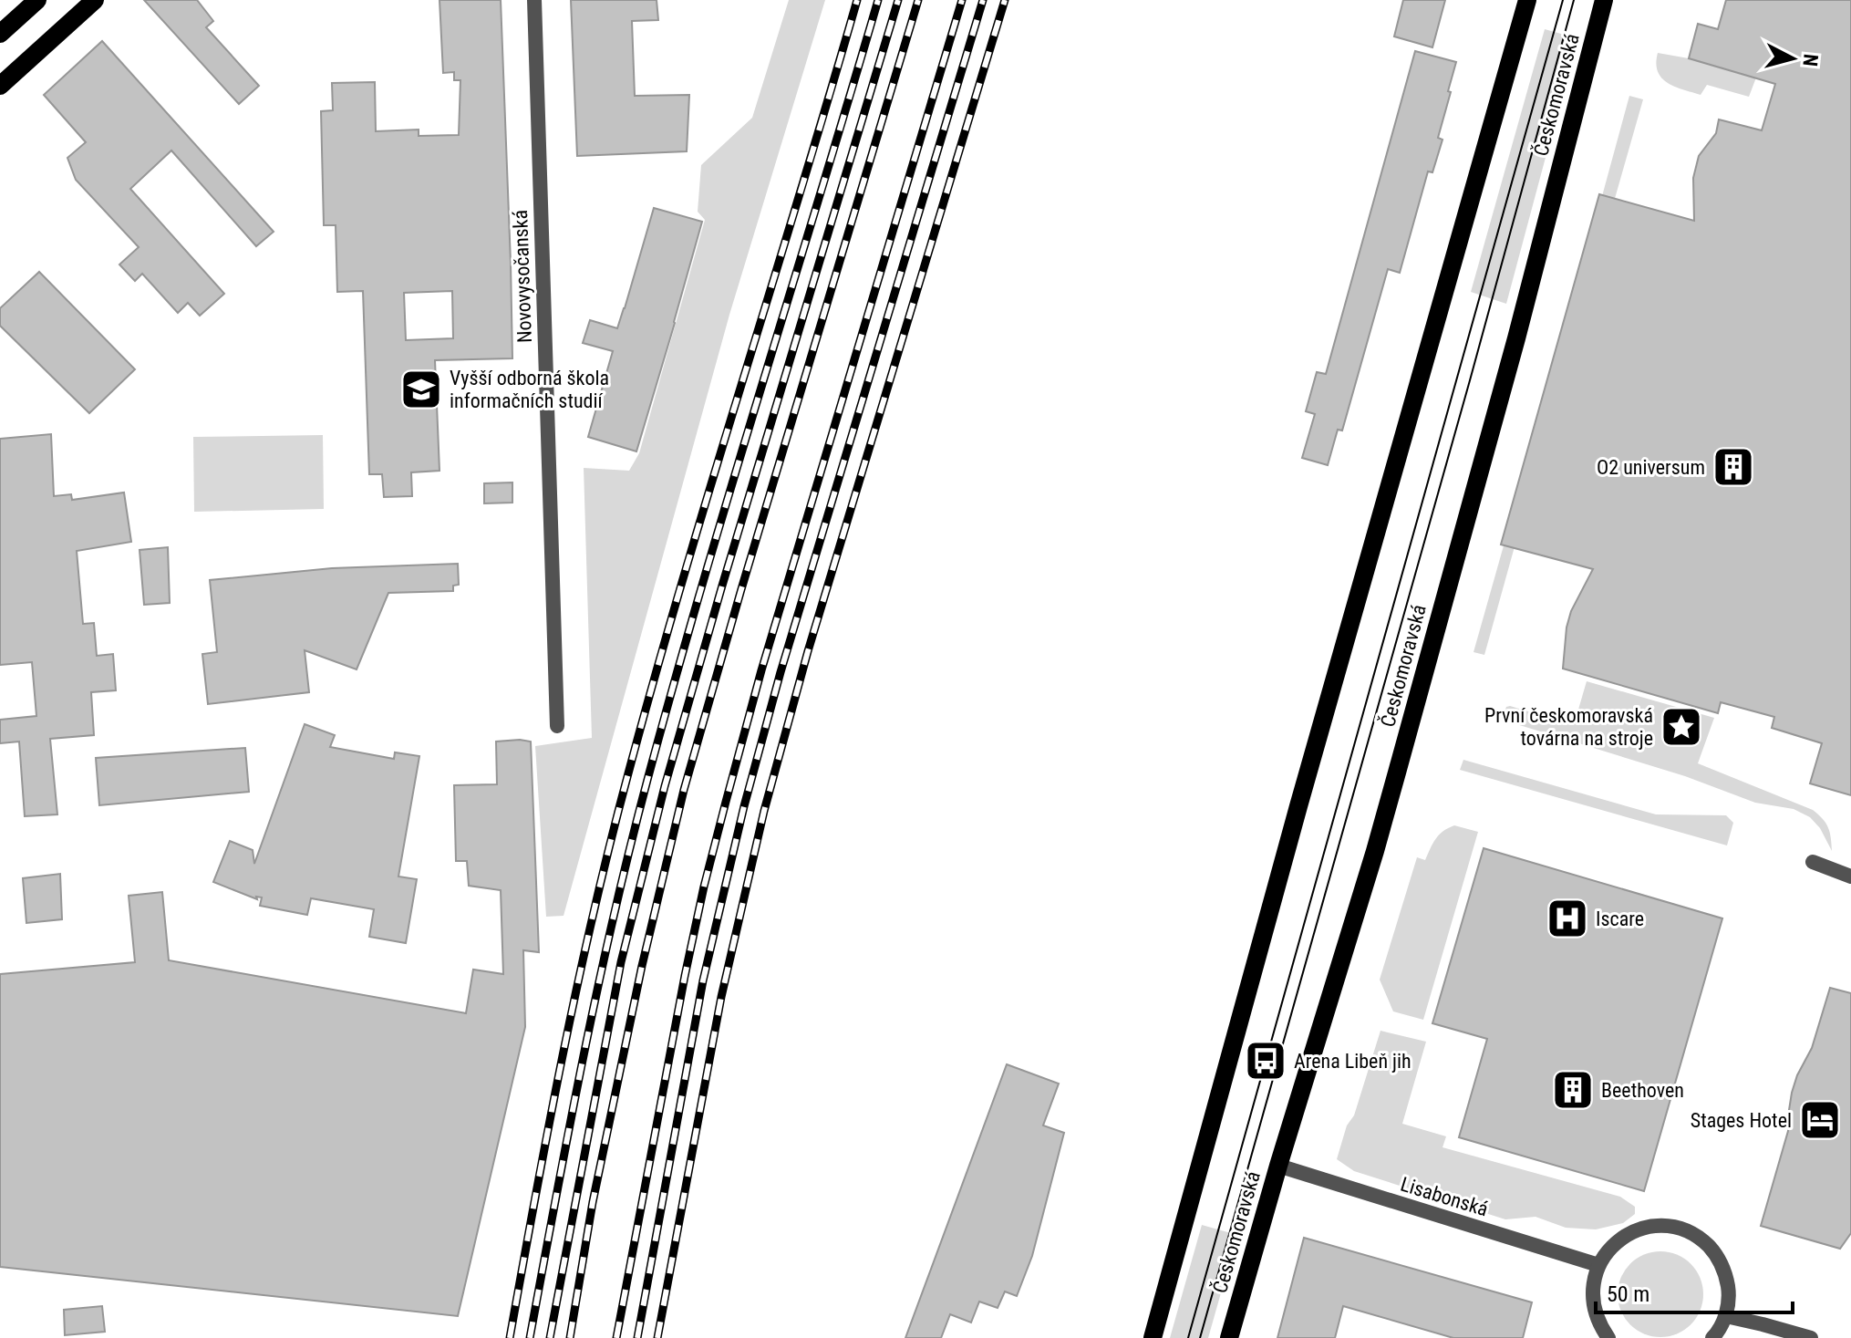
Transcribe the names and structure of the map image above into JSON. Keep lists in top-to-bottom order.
{
  "streets": {
    "main road": ["Českomoravská"],
    "street": ["Novovysočanská", "Lisabonská"]
  },
  "crossings": [
    ["Českomoravská", "Lisabonská"]
  ],
  "places": {
    "school or university": ["Vyšší odborná škola informačních studií"],
    "building": ["O2 universum", "Beethoven"],
    "place": ["První českomoravská továrna na stroje"],
    "hospital": ["Iscare"],
    "bus stop": ["Arena Libeň jih"],
    "hotel": ["Stages Hotel"]
  },
  "scale_bar": "50 m",
  "north": "right"
}
